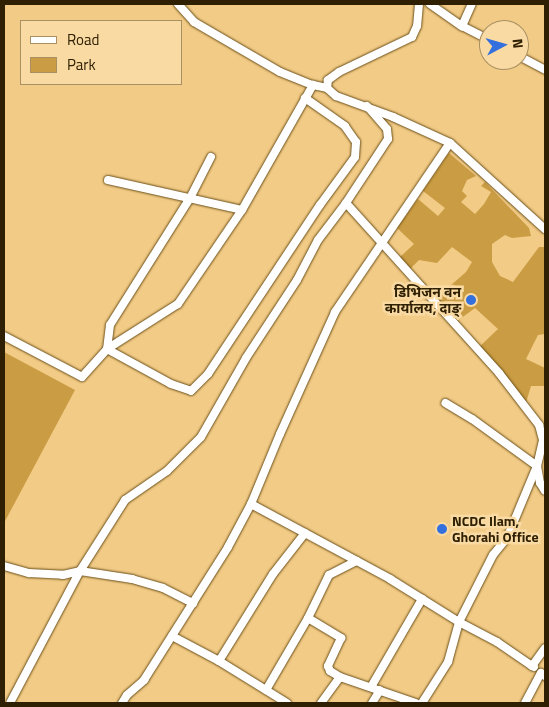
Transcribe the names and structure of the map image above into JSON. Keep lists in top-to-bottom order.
{
  "places": ["डिभिजन वन कार्यालय, दाङ्", "NCDC Ilam, Ghorahi Office"],
  "legend": ["Road", "Park"],
  "north": "right"
}
